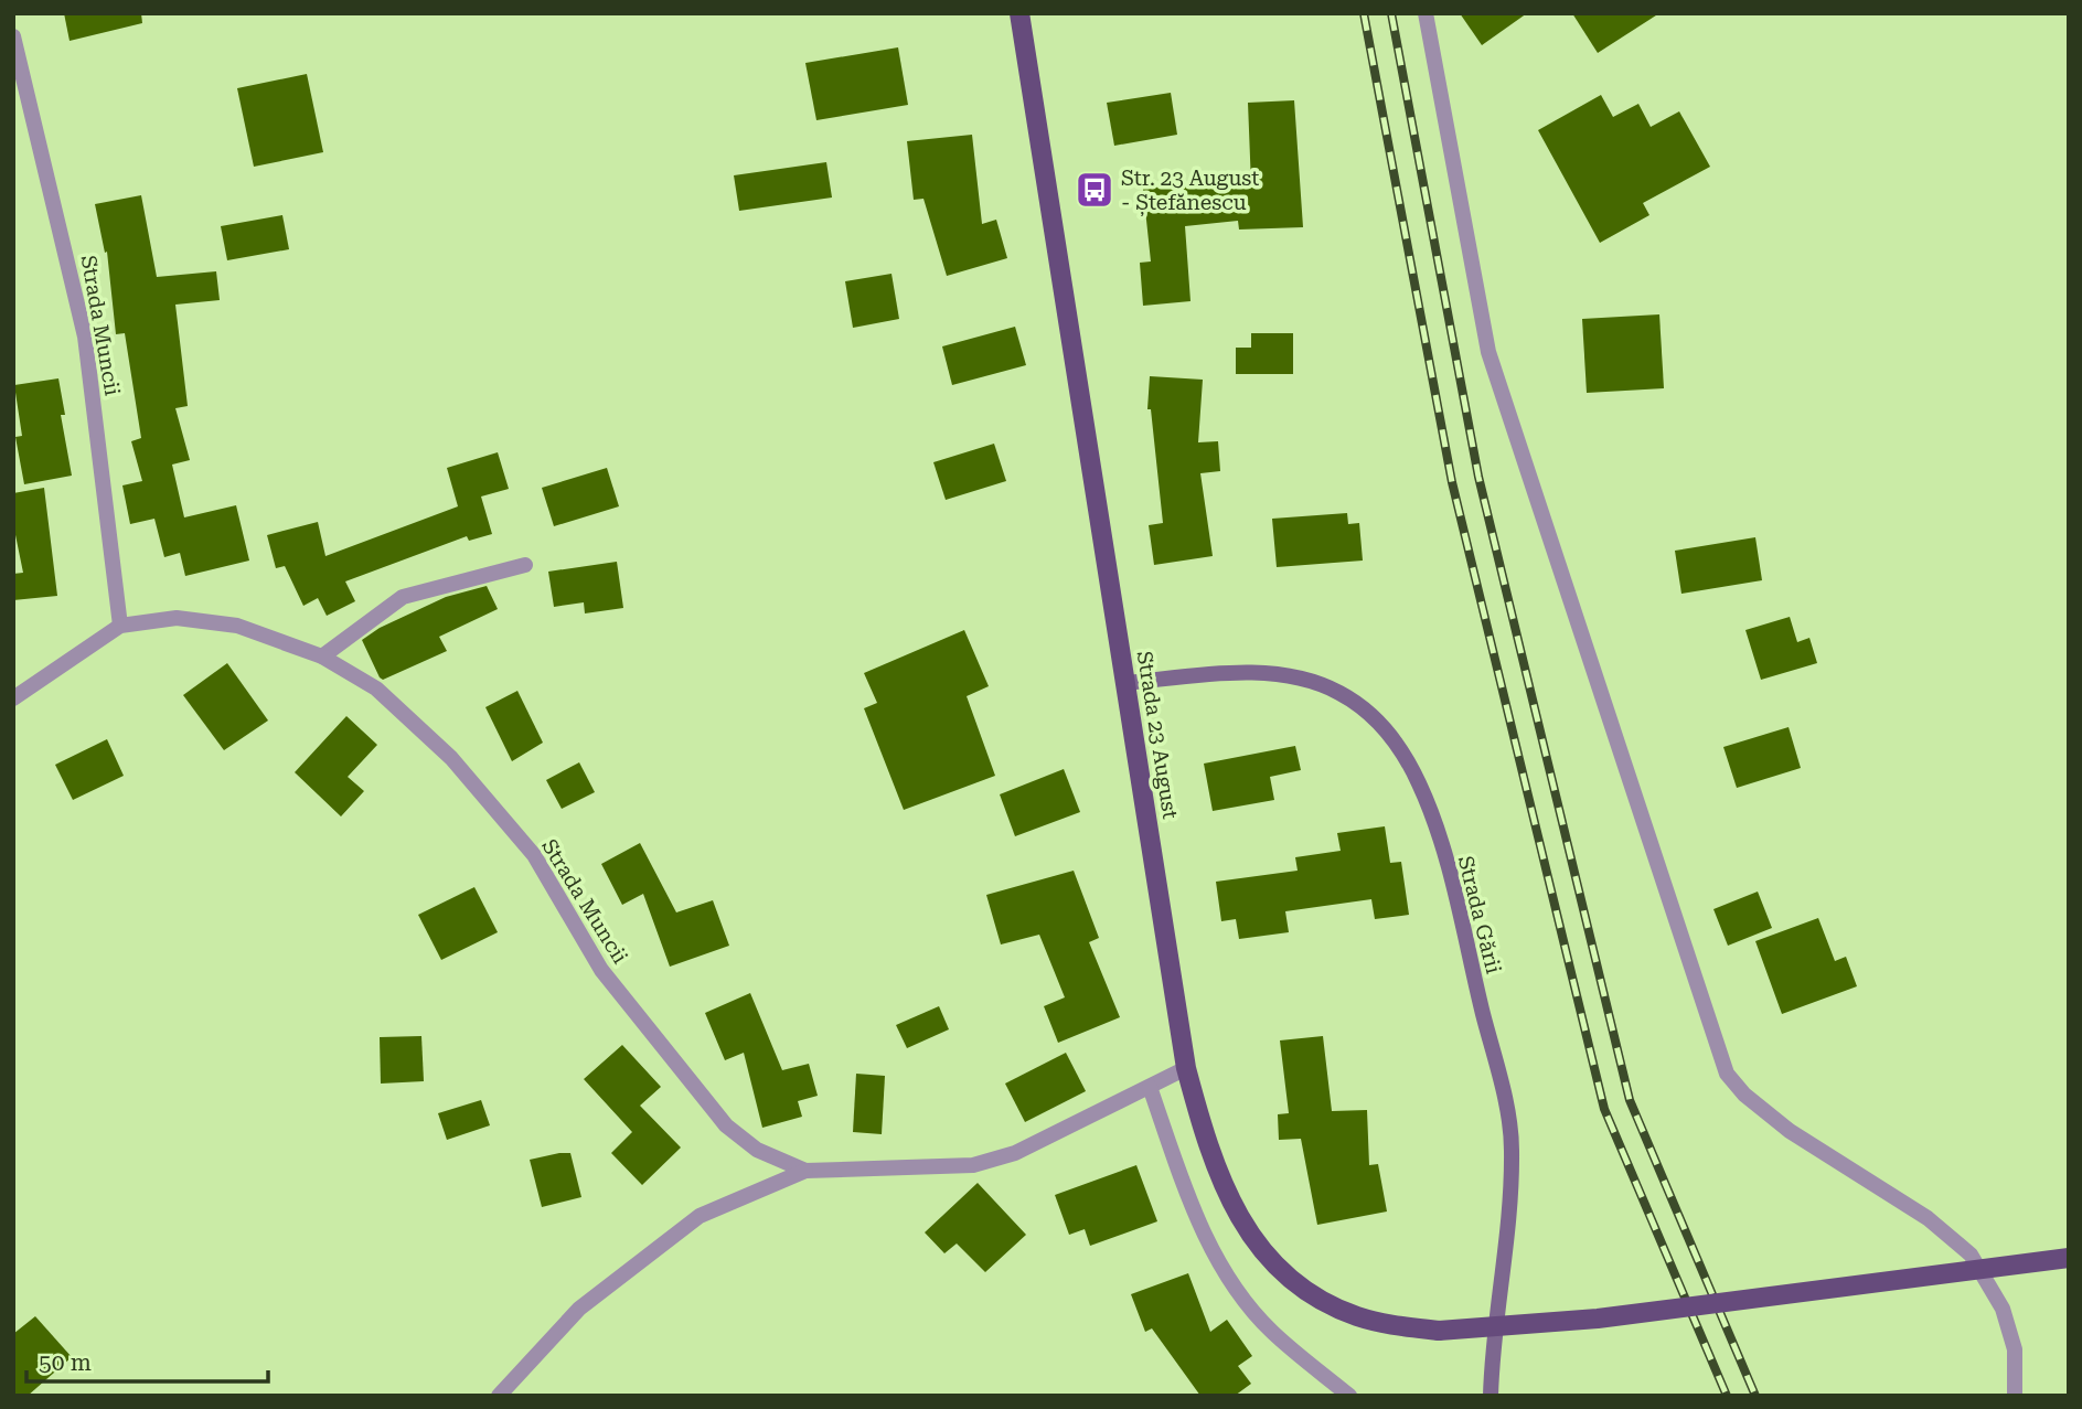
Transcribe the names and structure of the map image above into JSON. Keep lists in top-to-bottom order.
{
  "streets": {
    "main road": ["Strada 23 August"],
    "street": ["Strada Muncii", "Strada Gării"]
  },
  "crossings": [
    ["Strada Muncii", "Strada 23 August"],
    ["Strada 23 August", "Strada Gării"]
  ],
  "places": {
    "bus stop": ["Str. 23 August - Ștefănescu"]
  },
  "scale_bar": "50 m"
}
